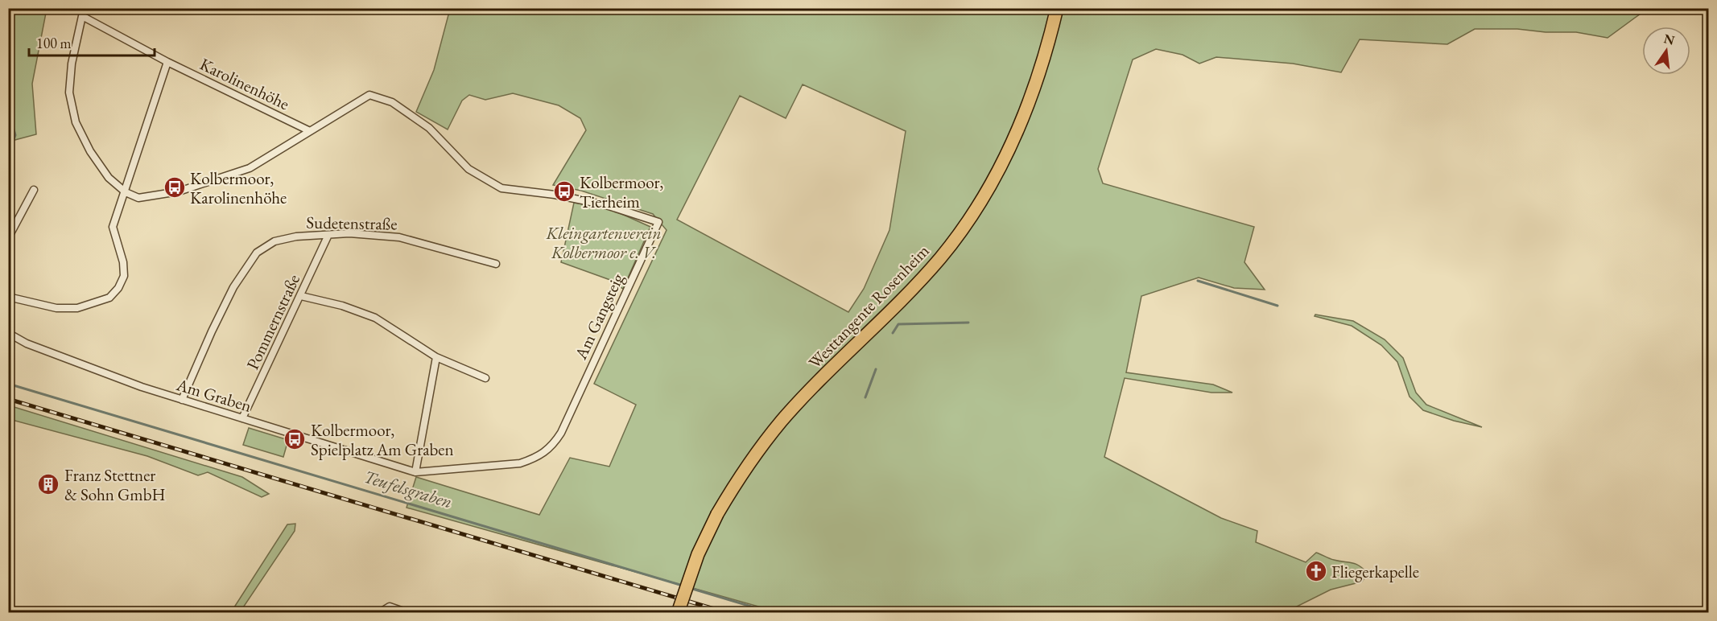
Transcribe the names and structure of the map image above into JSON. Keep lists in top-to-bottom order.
{
  "streets": {
    "highway": ["Westtangente Rosenheim"],
    "street": [
      "Karolinenhöhe",
      "Sudetenstraße",
      "Am Gangsteig",
      "Pommernstraße",
      "Am Graben"
    ]
  },
  "crossings": [
    ["Karolinenhöhe", "Am Gangsteig"],
    ["Sudetenstraße", "Pommernstraße"],
    ["Sudetenstraße", "Am Graben"],
    ["Am Gangsteig", "Am Graben"],
    ["Pommernstraße", "Am Graben"]
  ],
  "water": ["Teufelsgraben"],
  "parks": ["Kleingartenverein Kolbermoor e. V."],
  "places": {
    "bus stop": ["Kolbermoor, Karolinenhöhe", "Kolbermoor, Tierheim", "Kolbermoor, Spielplatz Am Graben"],
    "building": ["Franz Stettner & Sohn GmbH"],
    "church": ["Fliegerkapelle"]
  },
  "scale_bar": "100 m",
  "north": "top"
}
